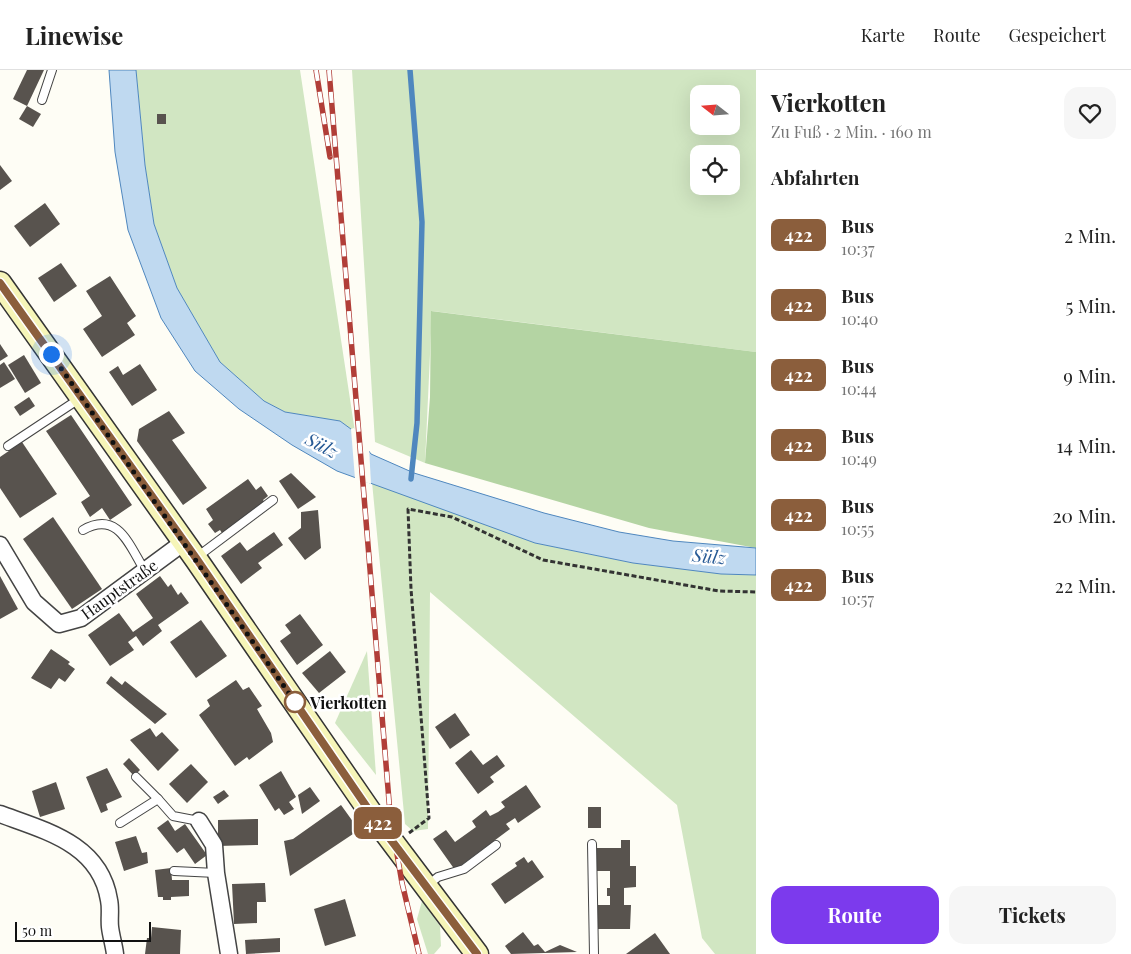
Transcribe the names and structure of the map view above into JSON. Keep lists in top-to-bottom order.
{
  "streets": {
    "street": ["Hauptstraße"]
  },
  "water": ["Sülz"],
  "places": ["Vierkotten"],
  "lines": ["bus line 422"],
  "scale_bar": "50 m",
  "north": "left",
  "page": {
    "header": "Linewise",
    "nav": ["Karte", "Route", "Gespeichert"],
    "on_map": "422",
    "heading": [
      ["Vierkotten", "Zu Fuß · 2 Min. · 160 m"],
      "Abfahrten"
    ],
    "list": [
      {
        "mark": "422",
        "name": "Bus",
        "note": "10:37",
        "value": "2 Min."
      },
      {
        "mark": "422",
        "name": "Bus",
        "note": "10:40",
        "value": "5 Min."
      },
      {
        "mark": "422",
        "name": "Bus",
        "note": "10:44",
        "value": "9 Min."
      },
      {
        "mark": "422",
        "name": "Bus",
        "note": "10:49",
        "value": "14 Min."
      },
      {
        "mark": "422",
        "name": "Bus",
        "note": "10:55",
        "value": "20 Min."
      },
      {
        "mark": "422",
        "name": "Bus",
        "note": "10:57",
        "value": "22 Min."
      }
    ],
    "buttons": ["Route", "Tickets"],
    "scale": "50 m"
  }
}
